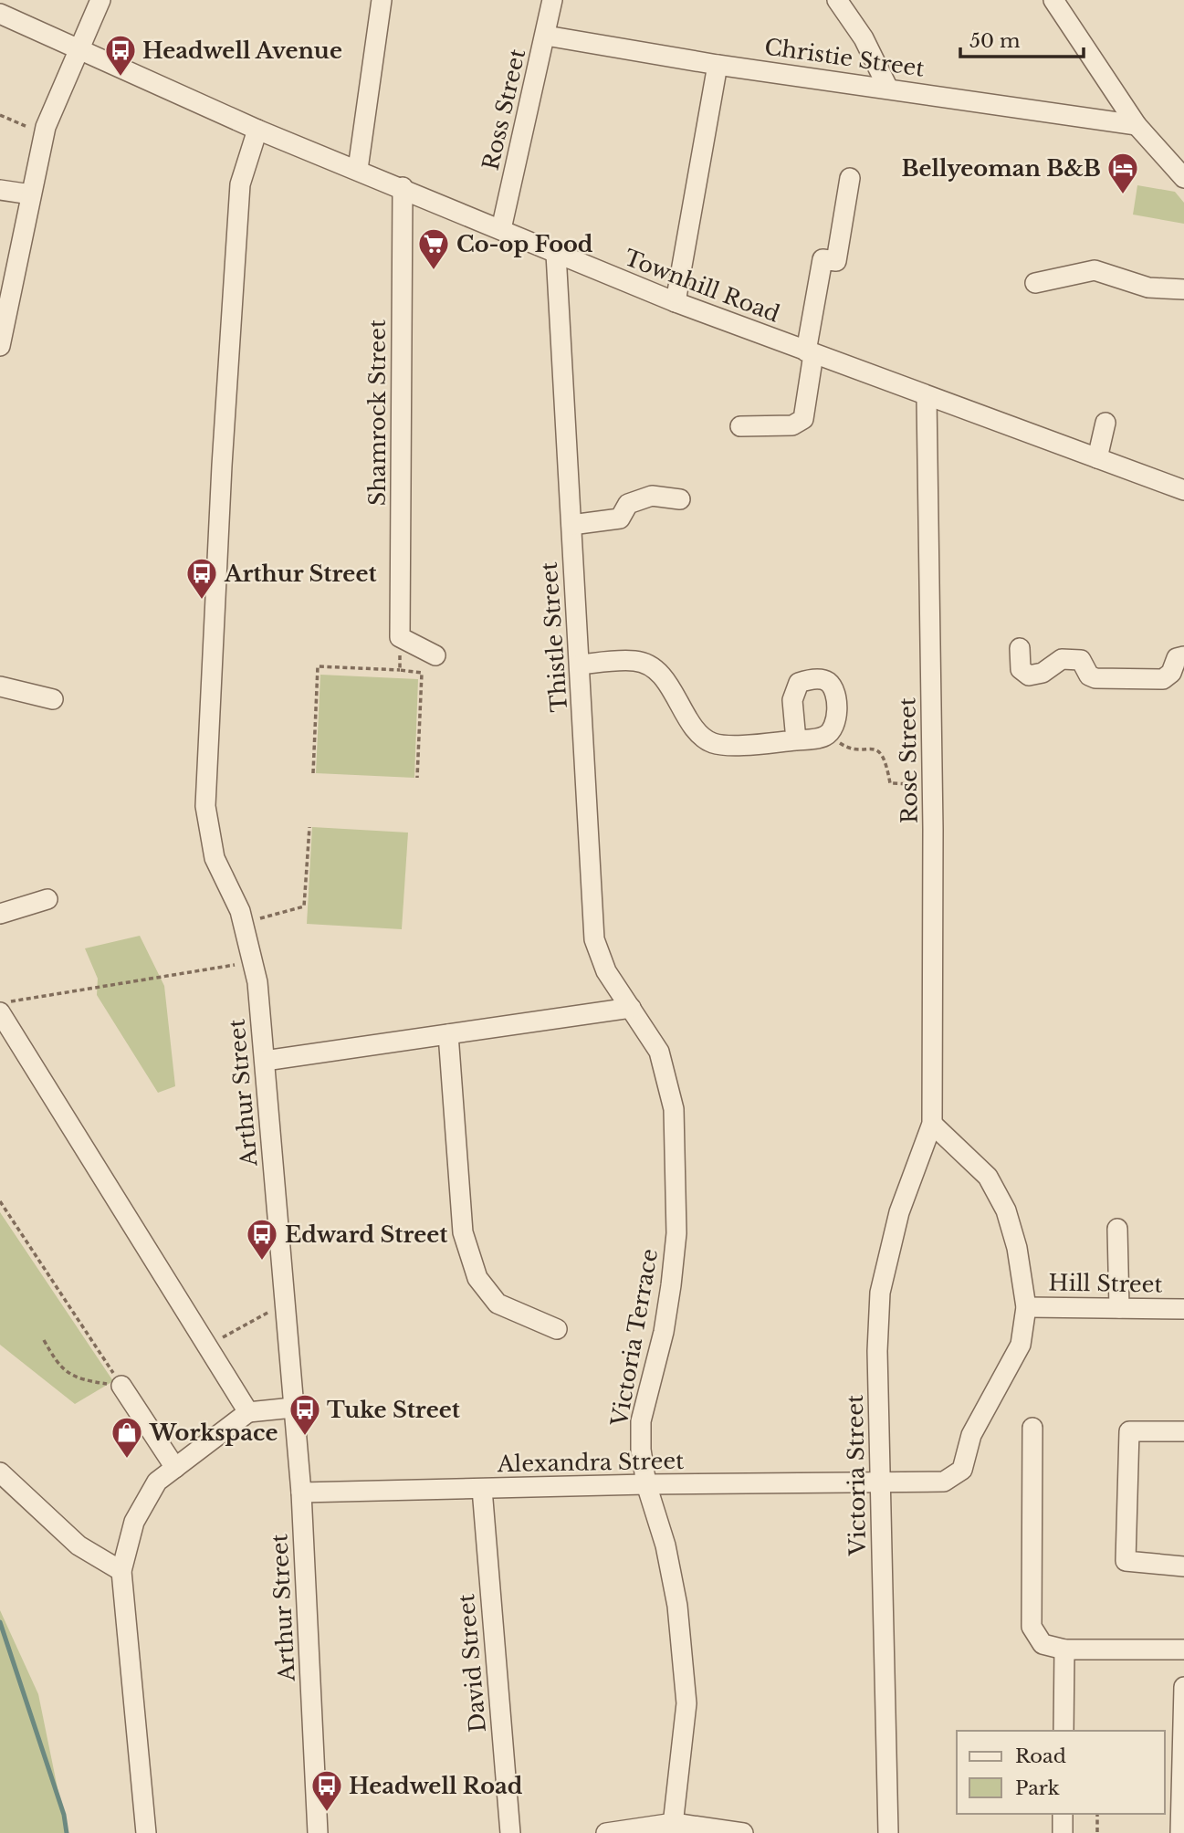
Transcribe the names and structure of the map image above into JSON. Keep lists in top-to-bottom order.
{
  "streets": {
    "street": [
      "Christie Street",
      "Ross Street",
      "Townhill Road",
      "Shamrock Street",
      "Thistle Street",
      "Rose Street",
      "Arthur Street",
      "Hill Street",
      "Victoria Terrace",
      "Alexandra Street",
      "Victoria Street",
      "David Street"
    ]
  },
  "crossings": [
    ["Christie Street", "Ross Street"],
    ["Ross Street", "Townhill Road"],
    ["Townhill Road", "Shamrock Street"],
    ["Townhill Road", "Thistle Street"],
    ["Townhill Road", "Rose Street"],
    ["Townhill Road", "Arthur Street"],
    ["Thistle Street", "Victoria Terrace"],
    ["Rose Street", "Alexandra Street"],
    ["Rose Street", "Victoria Street"],
    ["Arthur Street", "Alexandra Street"],
    ["Hill Street", "Alexandra Street"],
    ["Victoria Terrace", "Alexandra Street"],
    ["Alexandra Street", "Victoria Street"],
    ["Alexandra Street", "David Street"]
  ],
  "places": {
    "bus stop": [
      "Headwell Avenue",
      "Arthur Street",
      "Edward Street",
      "Tuke Street",
      "Headwell Road"
    ],
    "hotel": ["Bellyeoman B&B"],
    "supermarket": ["Co-op Food"],
    "shop": ["Workspace"]
  },
  "legend": ["Road", "Park"],
  "scale_bar": "50 m"
}
